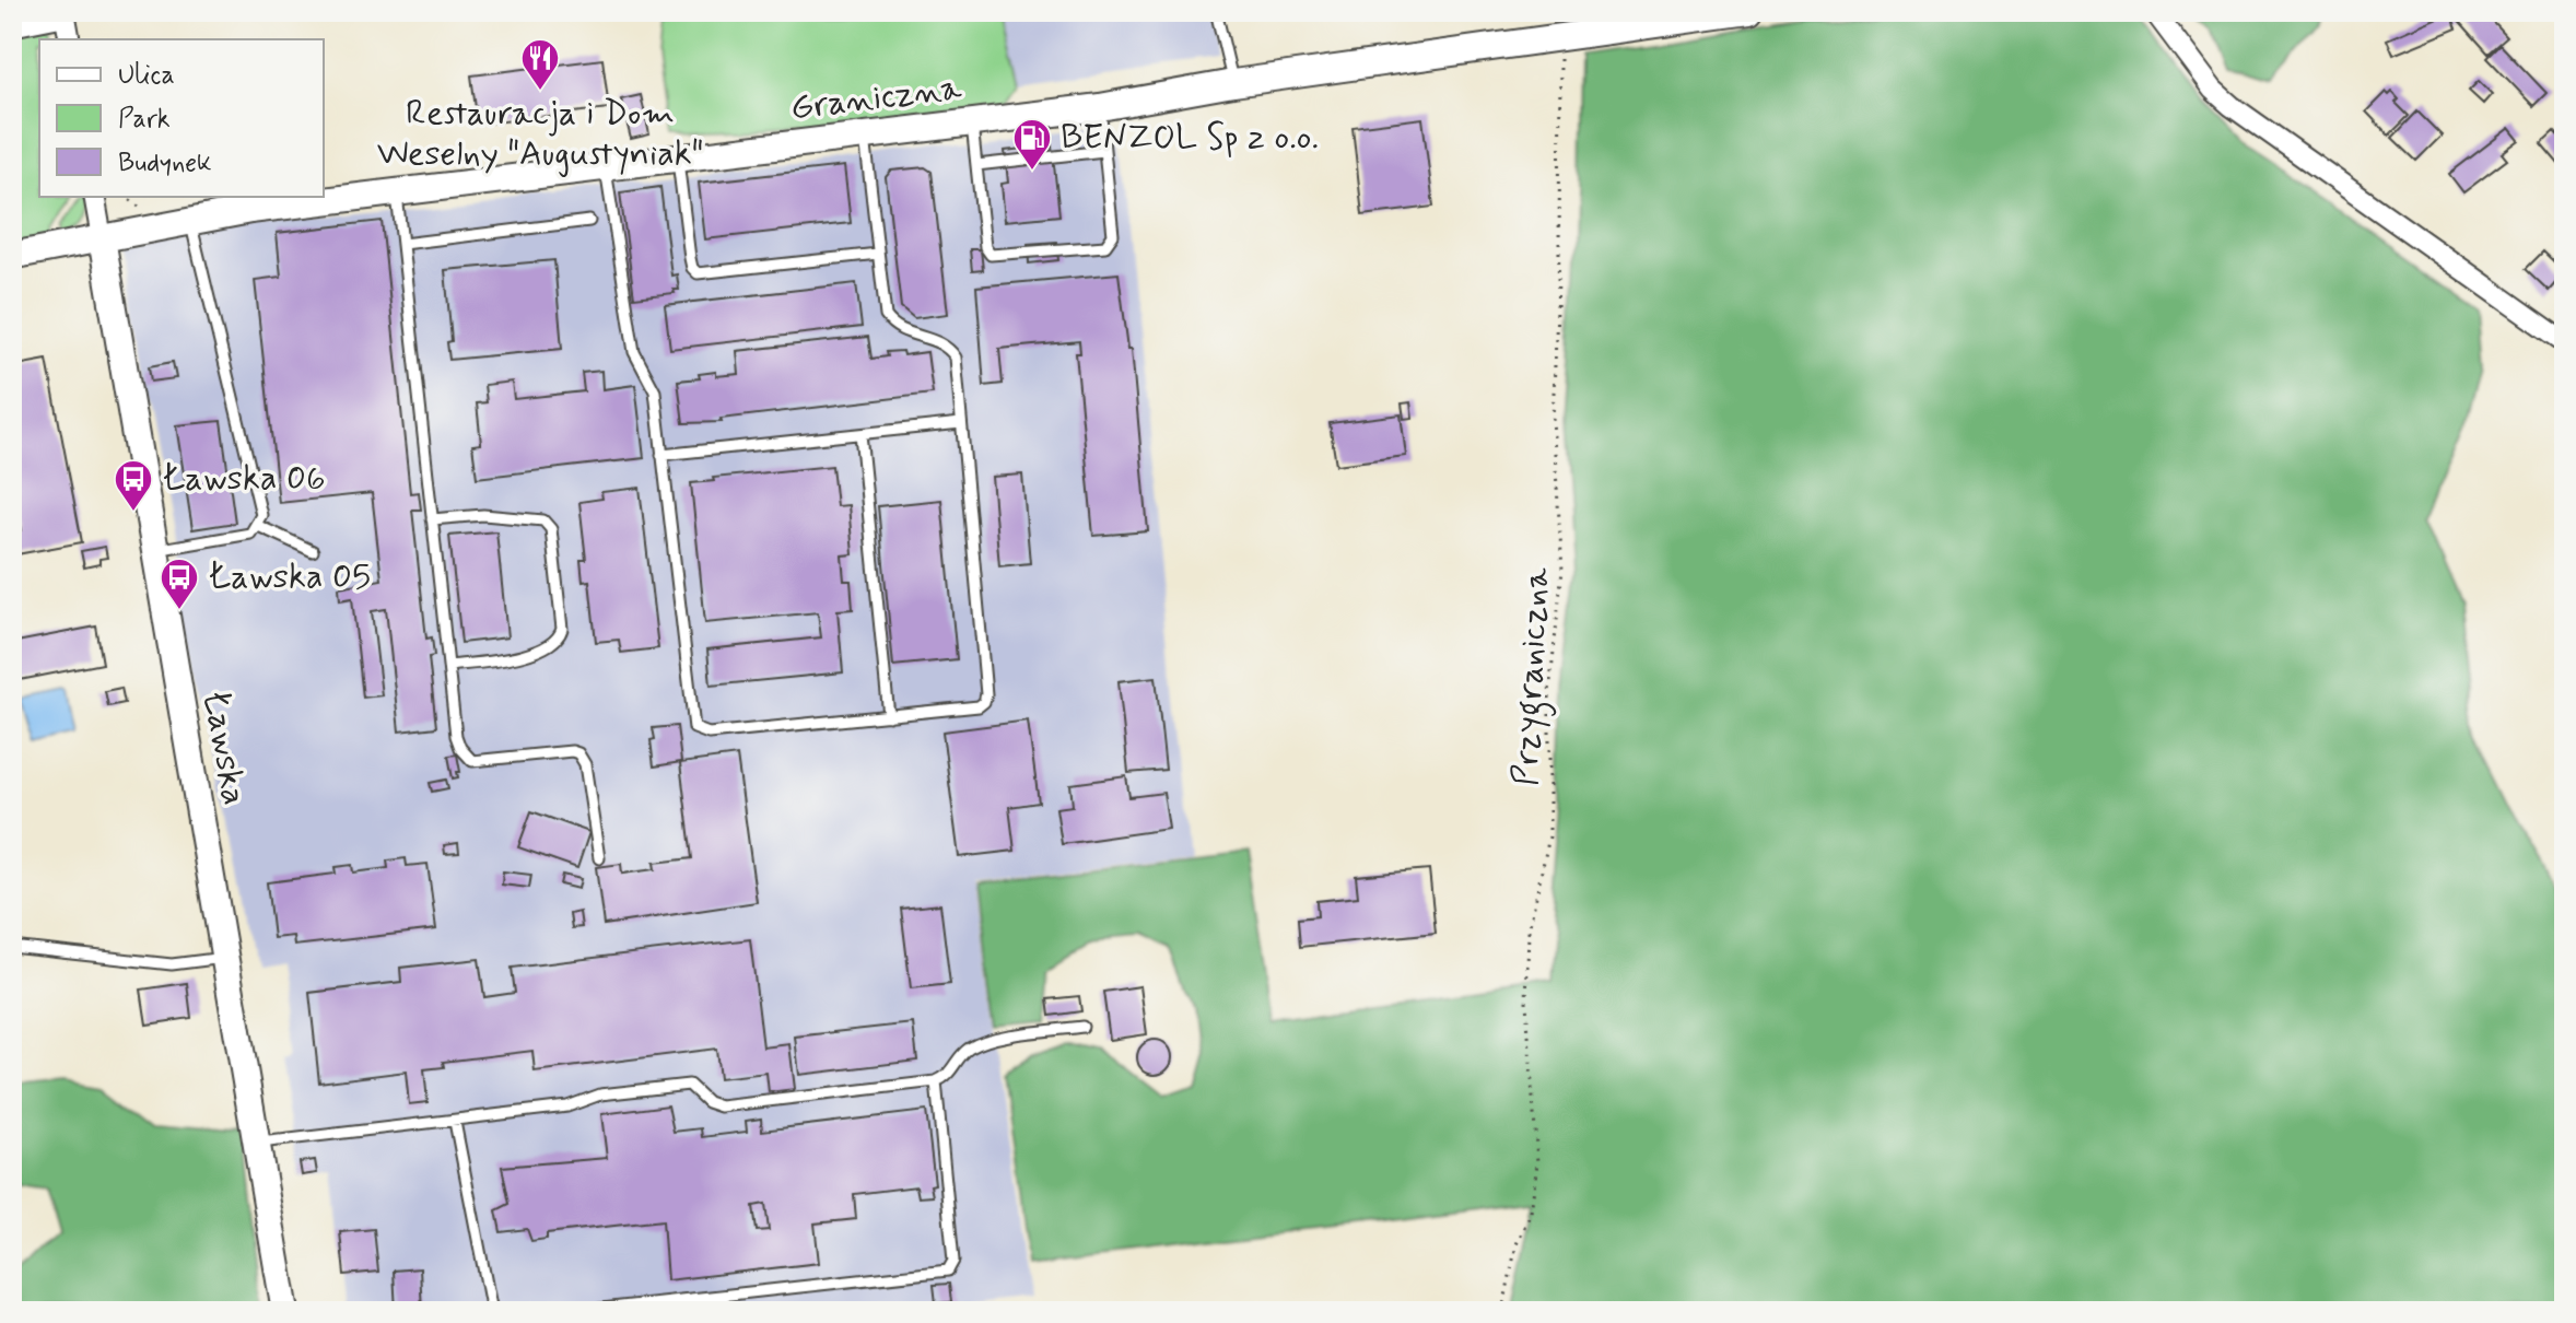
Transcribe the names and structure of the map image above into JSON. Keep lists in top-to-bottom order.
{
  "streets": {
    "street": ["Graniczna", "Ławska"],
    "path": ["Przygraniczna"]
  },
  "crossings": [
    ["Graniczna", "Przygraniczna"],
    ["Graniczna", "Ławska"]
  ],
  "places": {
    "restaurant": ["Restauracja i Dom Weselny \"Augustyniak\""],
    "fuel station": ["BENZOL Sp z o.o."],
    "bus stop": ["Ławska 06", "Ławska 05"]
  },
  "legend": ["Ulica", "Park", "Budynek"]
}
